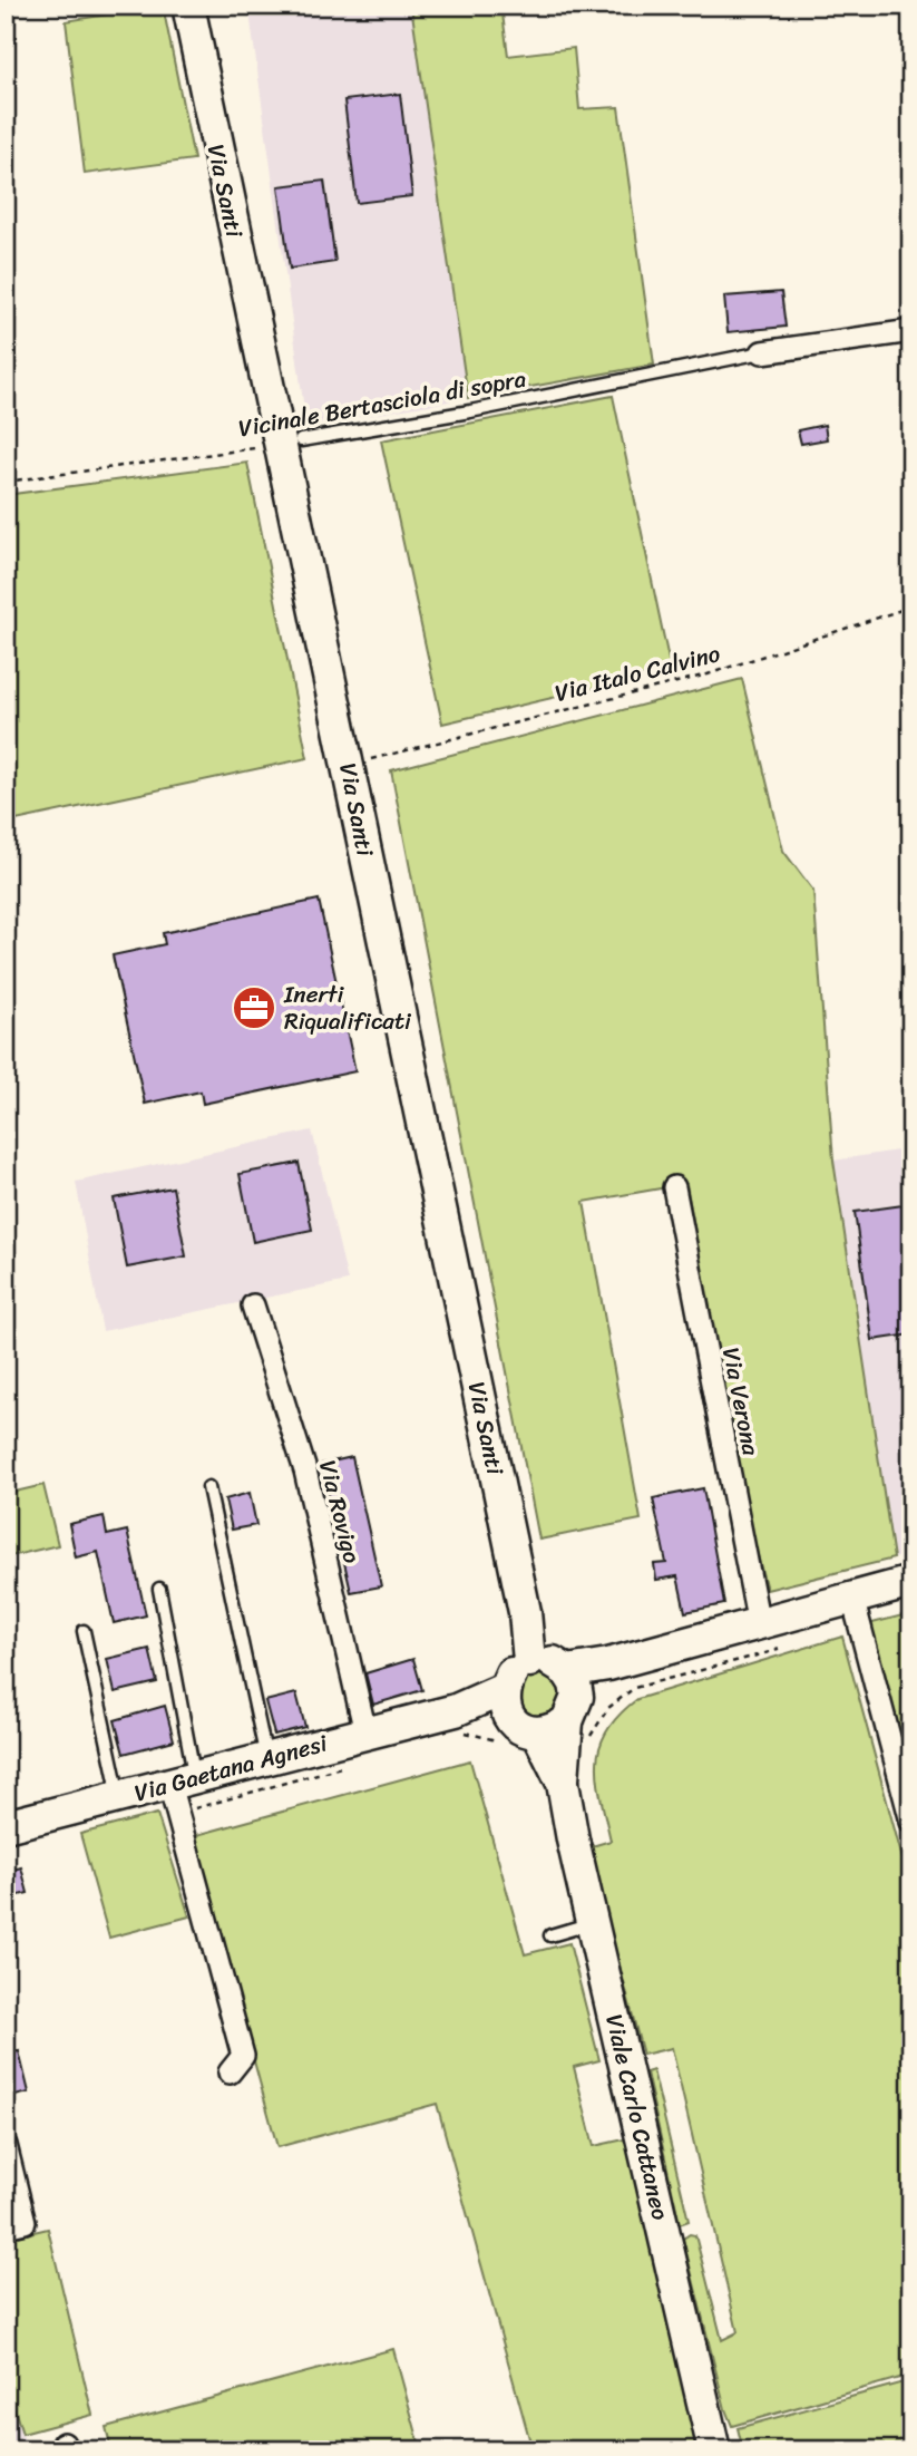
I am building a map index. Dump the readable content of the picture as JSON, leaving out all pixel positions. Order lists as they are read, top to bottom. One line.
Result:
{"streets":{"street":["Via Santi","Via Verona","Via Rovigo","Via Gaetana Agnesi","Viale Carlo Cattaneo"],"lane":["Vicinale Bertasciola di sopra"],"path":["Via Italo Calvino"]},"crossings":[["Via Santi","Vicinale Bertasciola di sopra"],["Via Santi","Viale Carlo Cattaneo"],["Via Rovigo","Via Gaetana Agnesi"],["Via Gaetana Agnesi","Viale Carlo Cattaneo"]],"places":{"office":["Inerti Riqualificati"]}}
